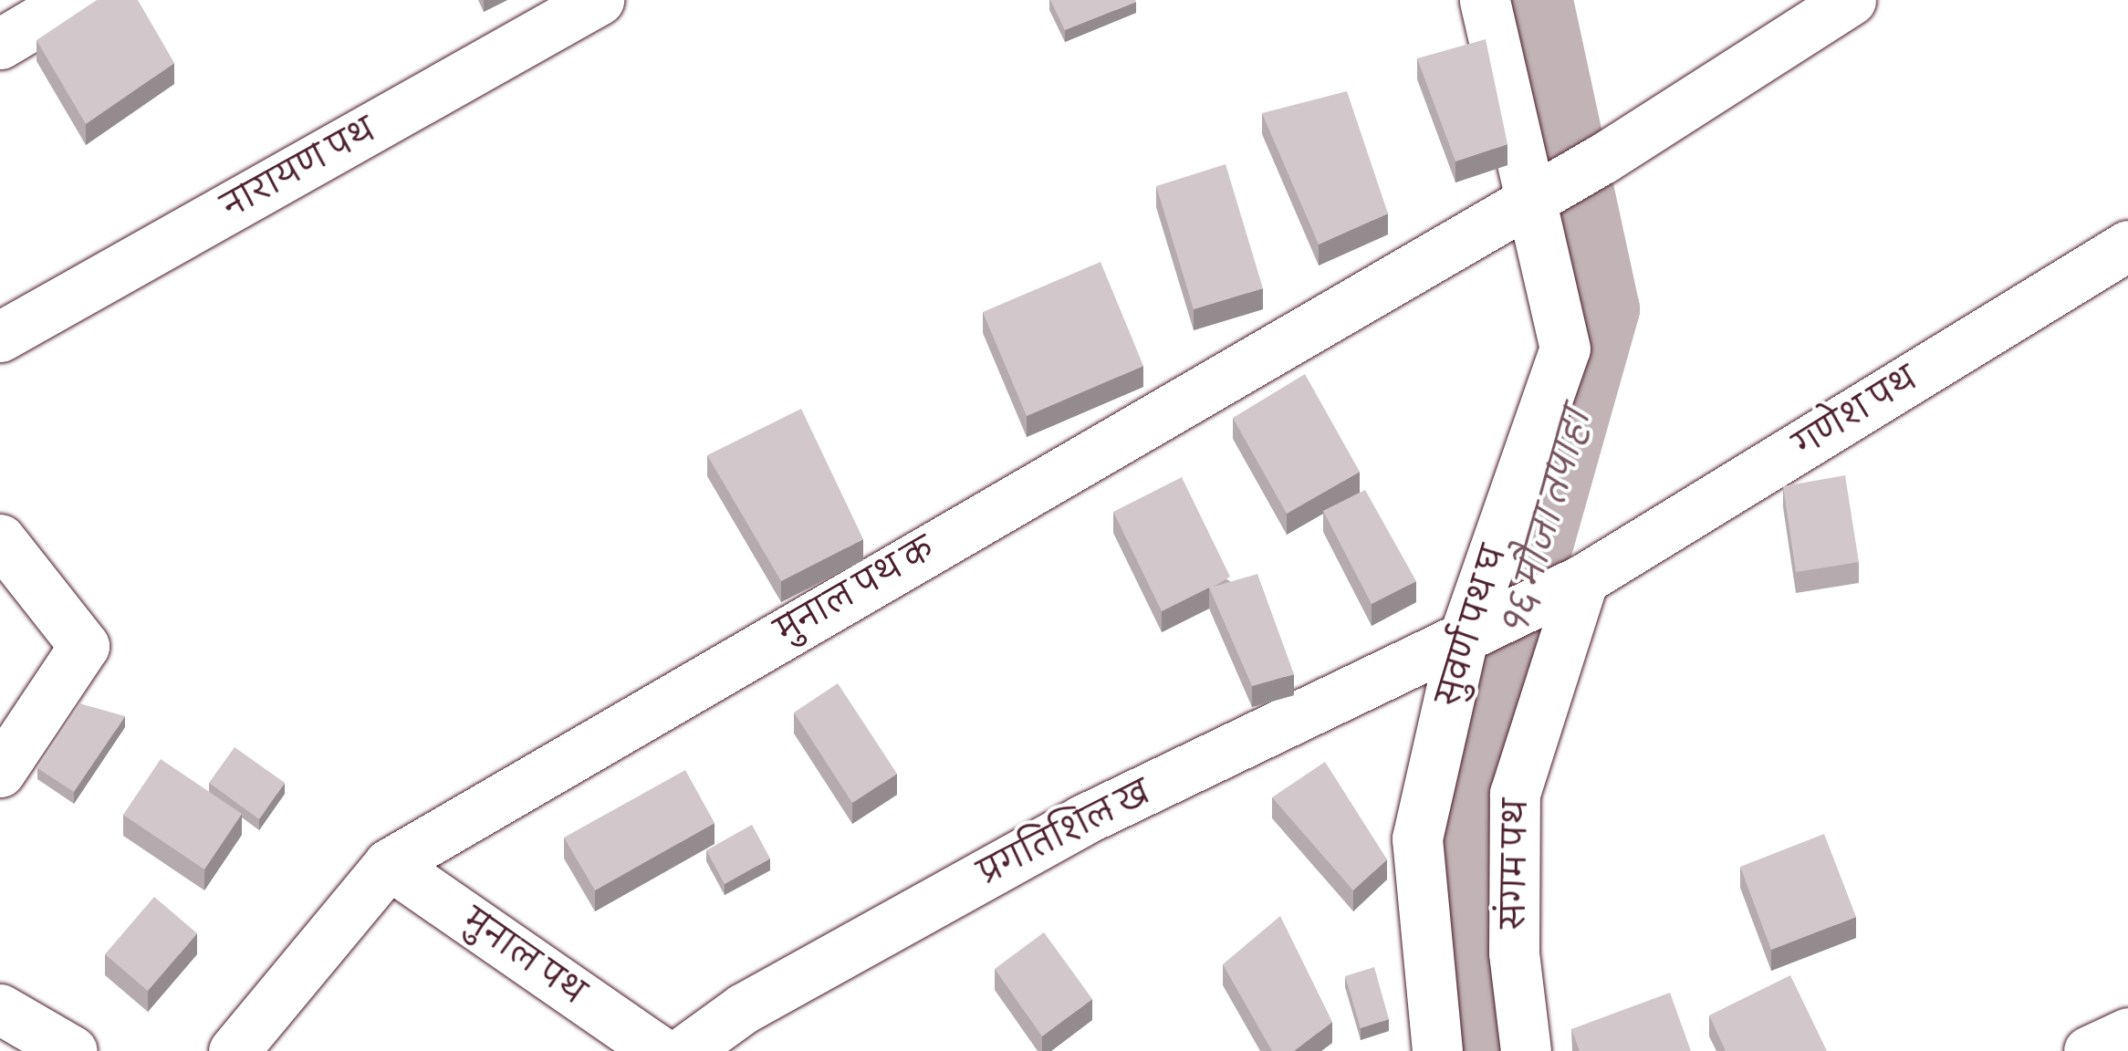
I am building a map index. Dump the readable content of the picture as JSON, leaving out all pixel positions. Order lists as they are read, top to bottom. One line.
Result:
{"streets":{"street":["नारायण पथ","गणेश पथ","मुनाल पथ क","सुवर्ण पथ घ","प्रगतिशिल ख","संगम पथ","मुनाल पथ"]},"crossings":[["गणेश पथ","सुवर्ण पथ घ"],["गणेश पथ","प्रगतिशिल ख"],["गणेश पथ","संगम पथ"],["मुनाल पथ क","सुवर्ण पथ घ"],["मुनाल पथ क","मुनाल पथ"],["सुवर्ण पथ घ","प्रगतिशिल ख"]],"water":["१६ मौजा तपाहा"]}
